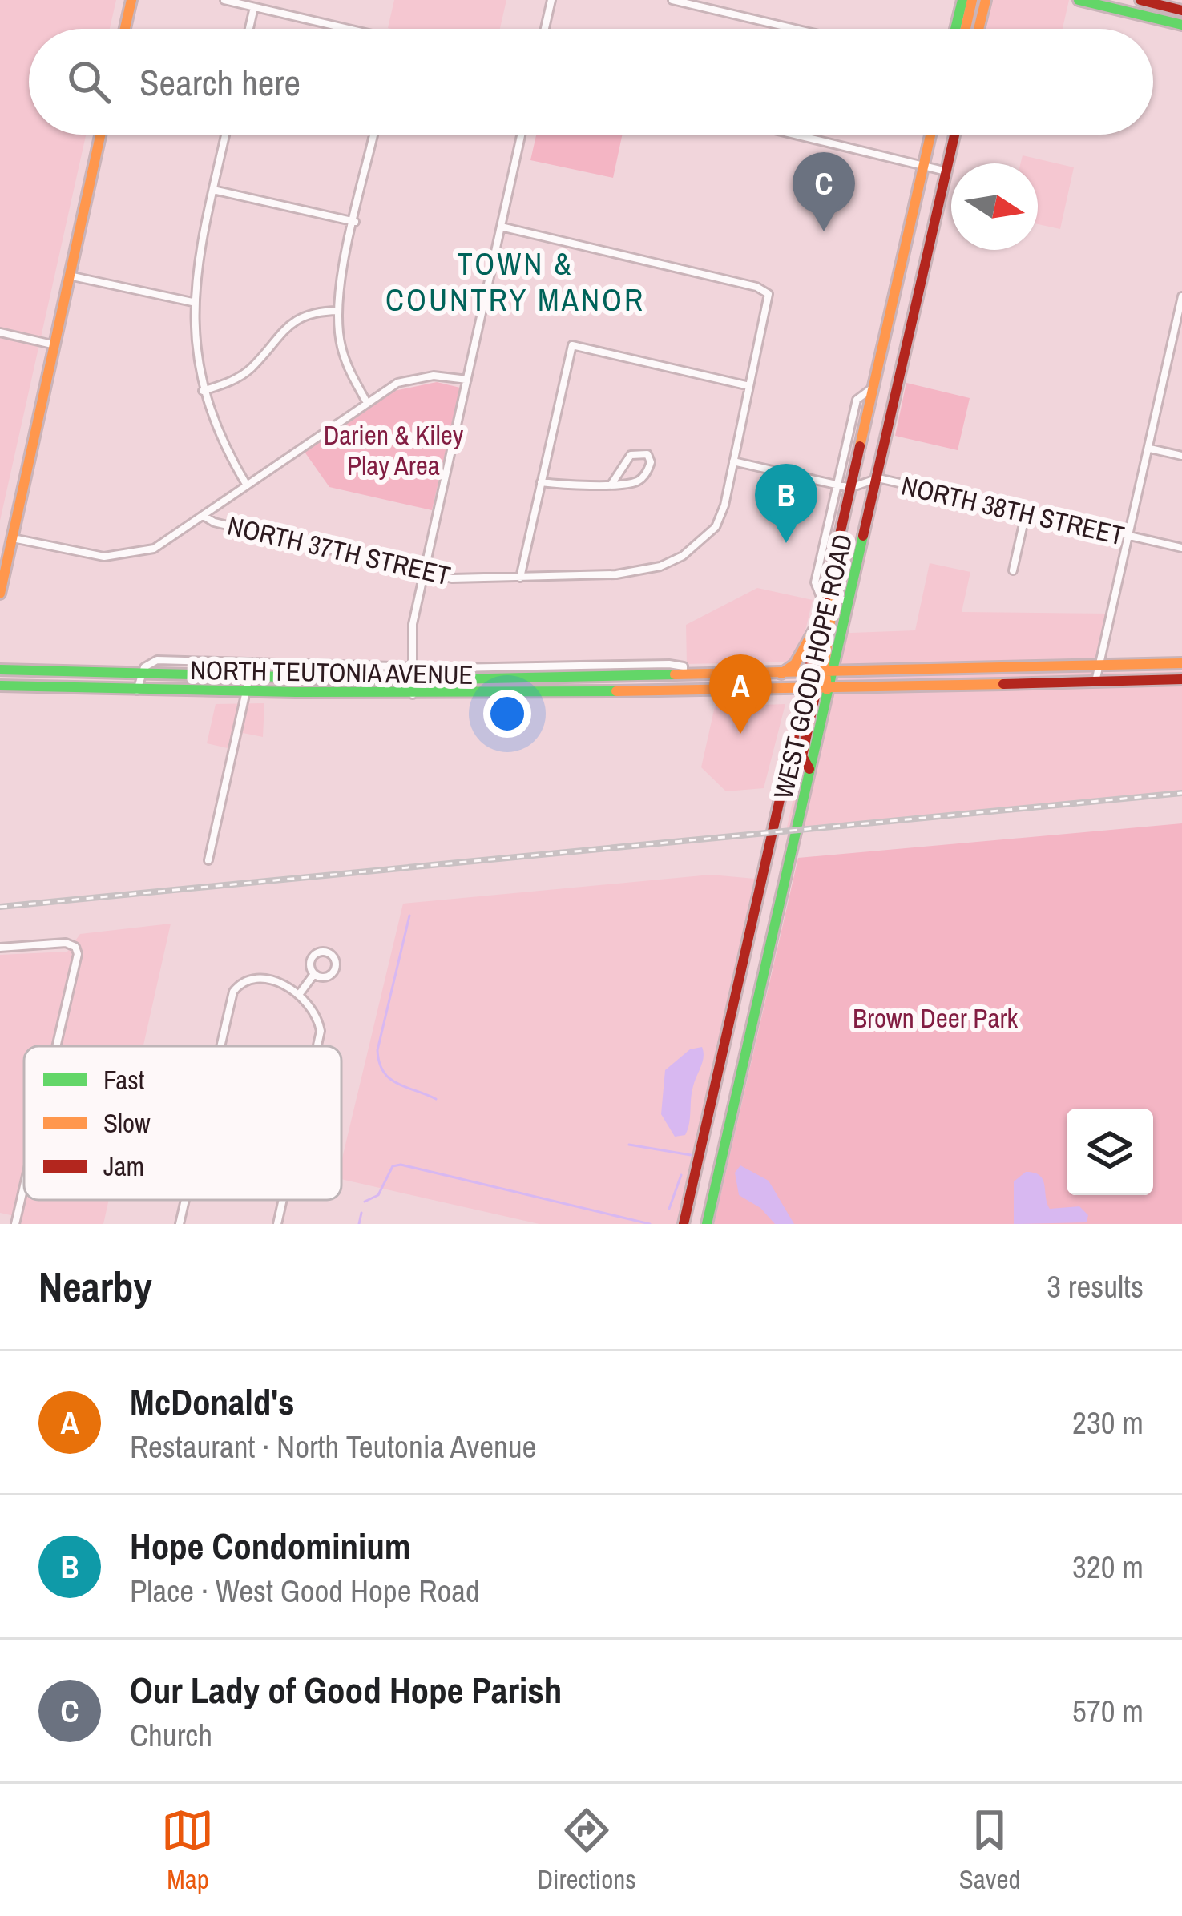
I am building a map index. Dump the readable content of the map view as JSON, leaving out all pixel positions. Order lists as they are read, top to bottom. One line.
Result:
{"streets":{"main road":["WEST GOOD HOPE ROAD","NORTH TEUTONIA AVENUE"],"street":["NORTH 38TH STREET","NORTH 37TH STREET"]},"crossings":[["NORTH 38TH STREET","WEST GOOD HOPE ROAD"],["WEST GOOD HOPE ROAD","NORTH TEUTONIA AVENUE"]],"districts":["TOWN & COUNTRY MANOR"],"parks":["Darien & Kiley Play Area","Brown Deer Park"],"legend":["Fast","Slow","Jam"],"north":"right","page":{"search":"Search here","pins":["C","B","A"],"heading":["Nearby","3 results"],"list":[{"mark":"A","name":"McDonald's","note":"Restaurant · North Teutonia Avenue","value":"230 m"},{"mark":"B","name":"Hope Condominium","note":"Place · West Good Hope Road","value":"320 m"},{"mark":"C","name":"Our Lady of Good Hope Parish","note":"Church","value":"570 m"}],"nav":["Map","Directions","Saved"]}}
